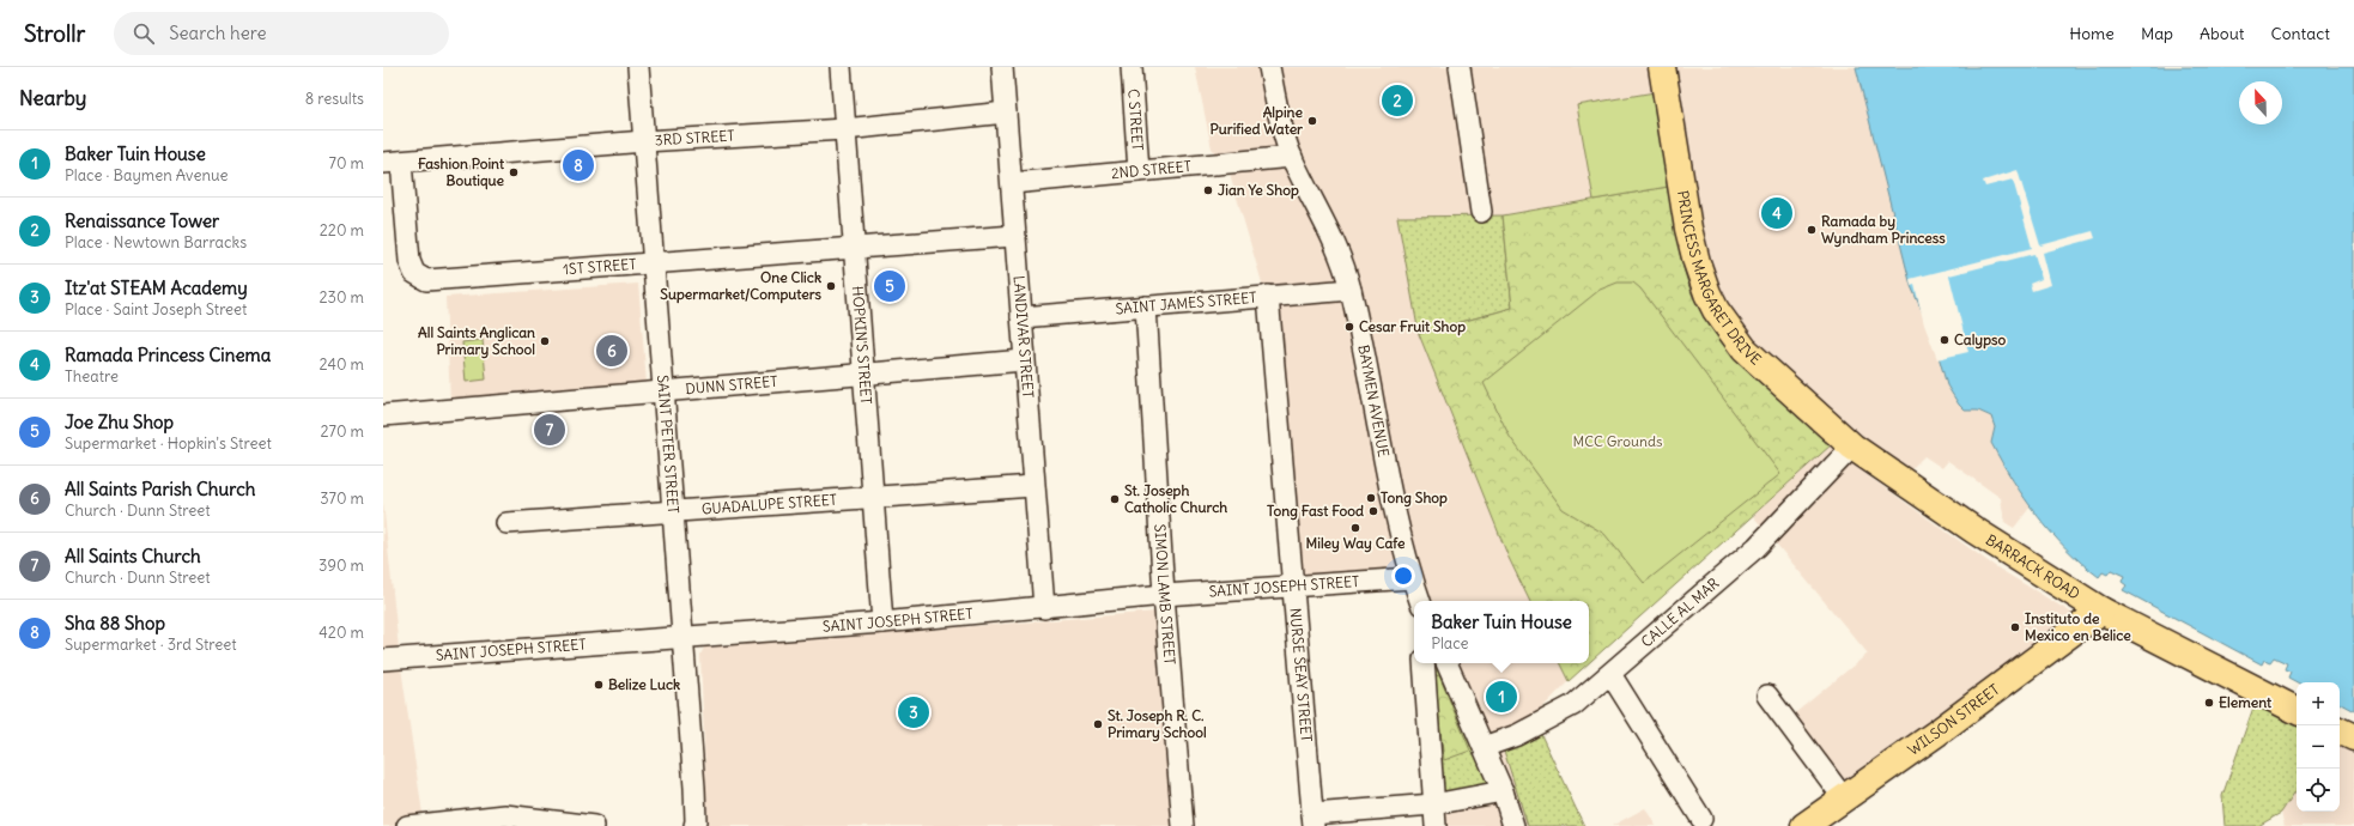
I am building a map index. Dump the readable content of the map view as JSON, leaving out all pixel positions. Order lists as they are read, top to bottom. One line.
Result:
{"streets":{"main road":["PRINCESS MARGARET DRIVE","BARRACK ROAD","WILSON STREET"],"street":["C STREET","3RD STREET","2ND STREET","1ST STREET","SAINT JAMES STREET","LANDIVAR STREET","HOPKIN'S STREET","DUNN STREET","BAYMEN AVENUE","SAINT PETER STREET","GUADALUPE STREET","SAINT JOSEPH STREET","SIMON LAMB STREET","CALLE AL MAR","NURSE SEAY STREET"]},"crossings":[["C STREET","2ND STREET"],["3RD STREET","1ST STREET"],["3RD STREET","LANDIVAR STREET"],["3RD STREET","HOPKIN'S STREET"],["3RD STREET","SAINT PETER STREET"],["2ND STREET","LANDIVAR STREET"],["2ND STREET","BAYMEN AVENUE"],["1ST STREET","LANDIVAR STREET"],["1ST STREET","HOPKIN'S STREET"],["1ST STREET","SAINT PETER STREET"],["PRINCESS MARGARET DRIVE","BARRACK ROAD"],["PRINCESS MARGARET DRIVE","CALLE AL MAR"],["SAINT JAMES STREET","LANDIVAR STREET"],["SAINT JAMES STREET","BAYMEN AVENUE"],["SAINT JAMES STREET","SIMON LAMB STREET"],["SAINT JAMES STREET","NURSE SEAY STREET"],["LANDIVAR STREET","DUNN STREET"],["LANDIVAR STREET","GUADALUPE STREET"],["LANDIVAR STREET","SAINT JOSEPH STREET"],["HOPKIN'S STREET","DUNN STREET"],["HOPKIN'S STREET","GUADALUPE STREET"],["HOPKIN'S STREET","SAINT JOSEPH STREET"],["DUNN STREET","SAINT PETER STREET"],["BAYMEN AVENUE","SAINT JOSEPH STREET"],["SAINT PETER STREET","GUADALUPE STREET"],["SAINT PETER STREET","SAINT JOSEPH STREET"],["BARRACK ROAD","CALLE AL MAR"],["BARRACK ROAD","WILSON STREET"],["SAINT JOSEPH STREET","SIMON LAMB STREET"],["SAINT JOSEPH STREET","NURSE SEAY STREET"]],"parks":["MCC Grounds"],"places":["Alpine Purified Water","Fashion Point Boutique","Jian Ye Shop","Ramada by Wyndham Princess","One Click Supermarket/Computers","Cesar Fruit Shop","Calypso","All Saints Anglican Primary School","Tong Shop","St. Joseph Catholic Church","Tong Fast Food","Miley Way Cafe","Instituto de Mexico en Belice","Belize Luck","Element","St. Joseph R. C. Primary School"],"north":"top","page":{"header":"Strollr","search":"Search here","nav":["Home","Map","About","Contact"],"heading":["Nearby","8 results"],"pins":["2","8","4","5","6","7","1","3"],"list":[{"mark":"1","name":"Baker Tuin House","note":"Place · Baymen Avenue","value":"70 m"},{"mark":"2","name":"Renaissance Tower","note":"Place · Newtown Barracks","value":"220 m"},{"mark":"3","name":"Itz'at STEAM Academy","note":"Place · Saint Joseph Street","value":"230 m"},{"mark":"4","name":"Ramada Princess Cinema","note":"Theatre","value":"240 m"},{"mark":"5","name":"Joe Zhu Shop","note":"Supermarket · Hopkin's Street","value":"270 m"},{"mark":"6","name":"All Saints Parish Church","note":"Church · Dunn Street","value":"370 m"},{"mark":"7","name":"All Saints Church","note":"Church · Dunn Street","value":"390 m"},{"mark":"8","name":"Sha 88 Shop","note":"Supermarket · 3rd Street","value":"420 m"}],"popup":["Baker Tuin House","Place"],"map_buttons":["+","−"]}}
